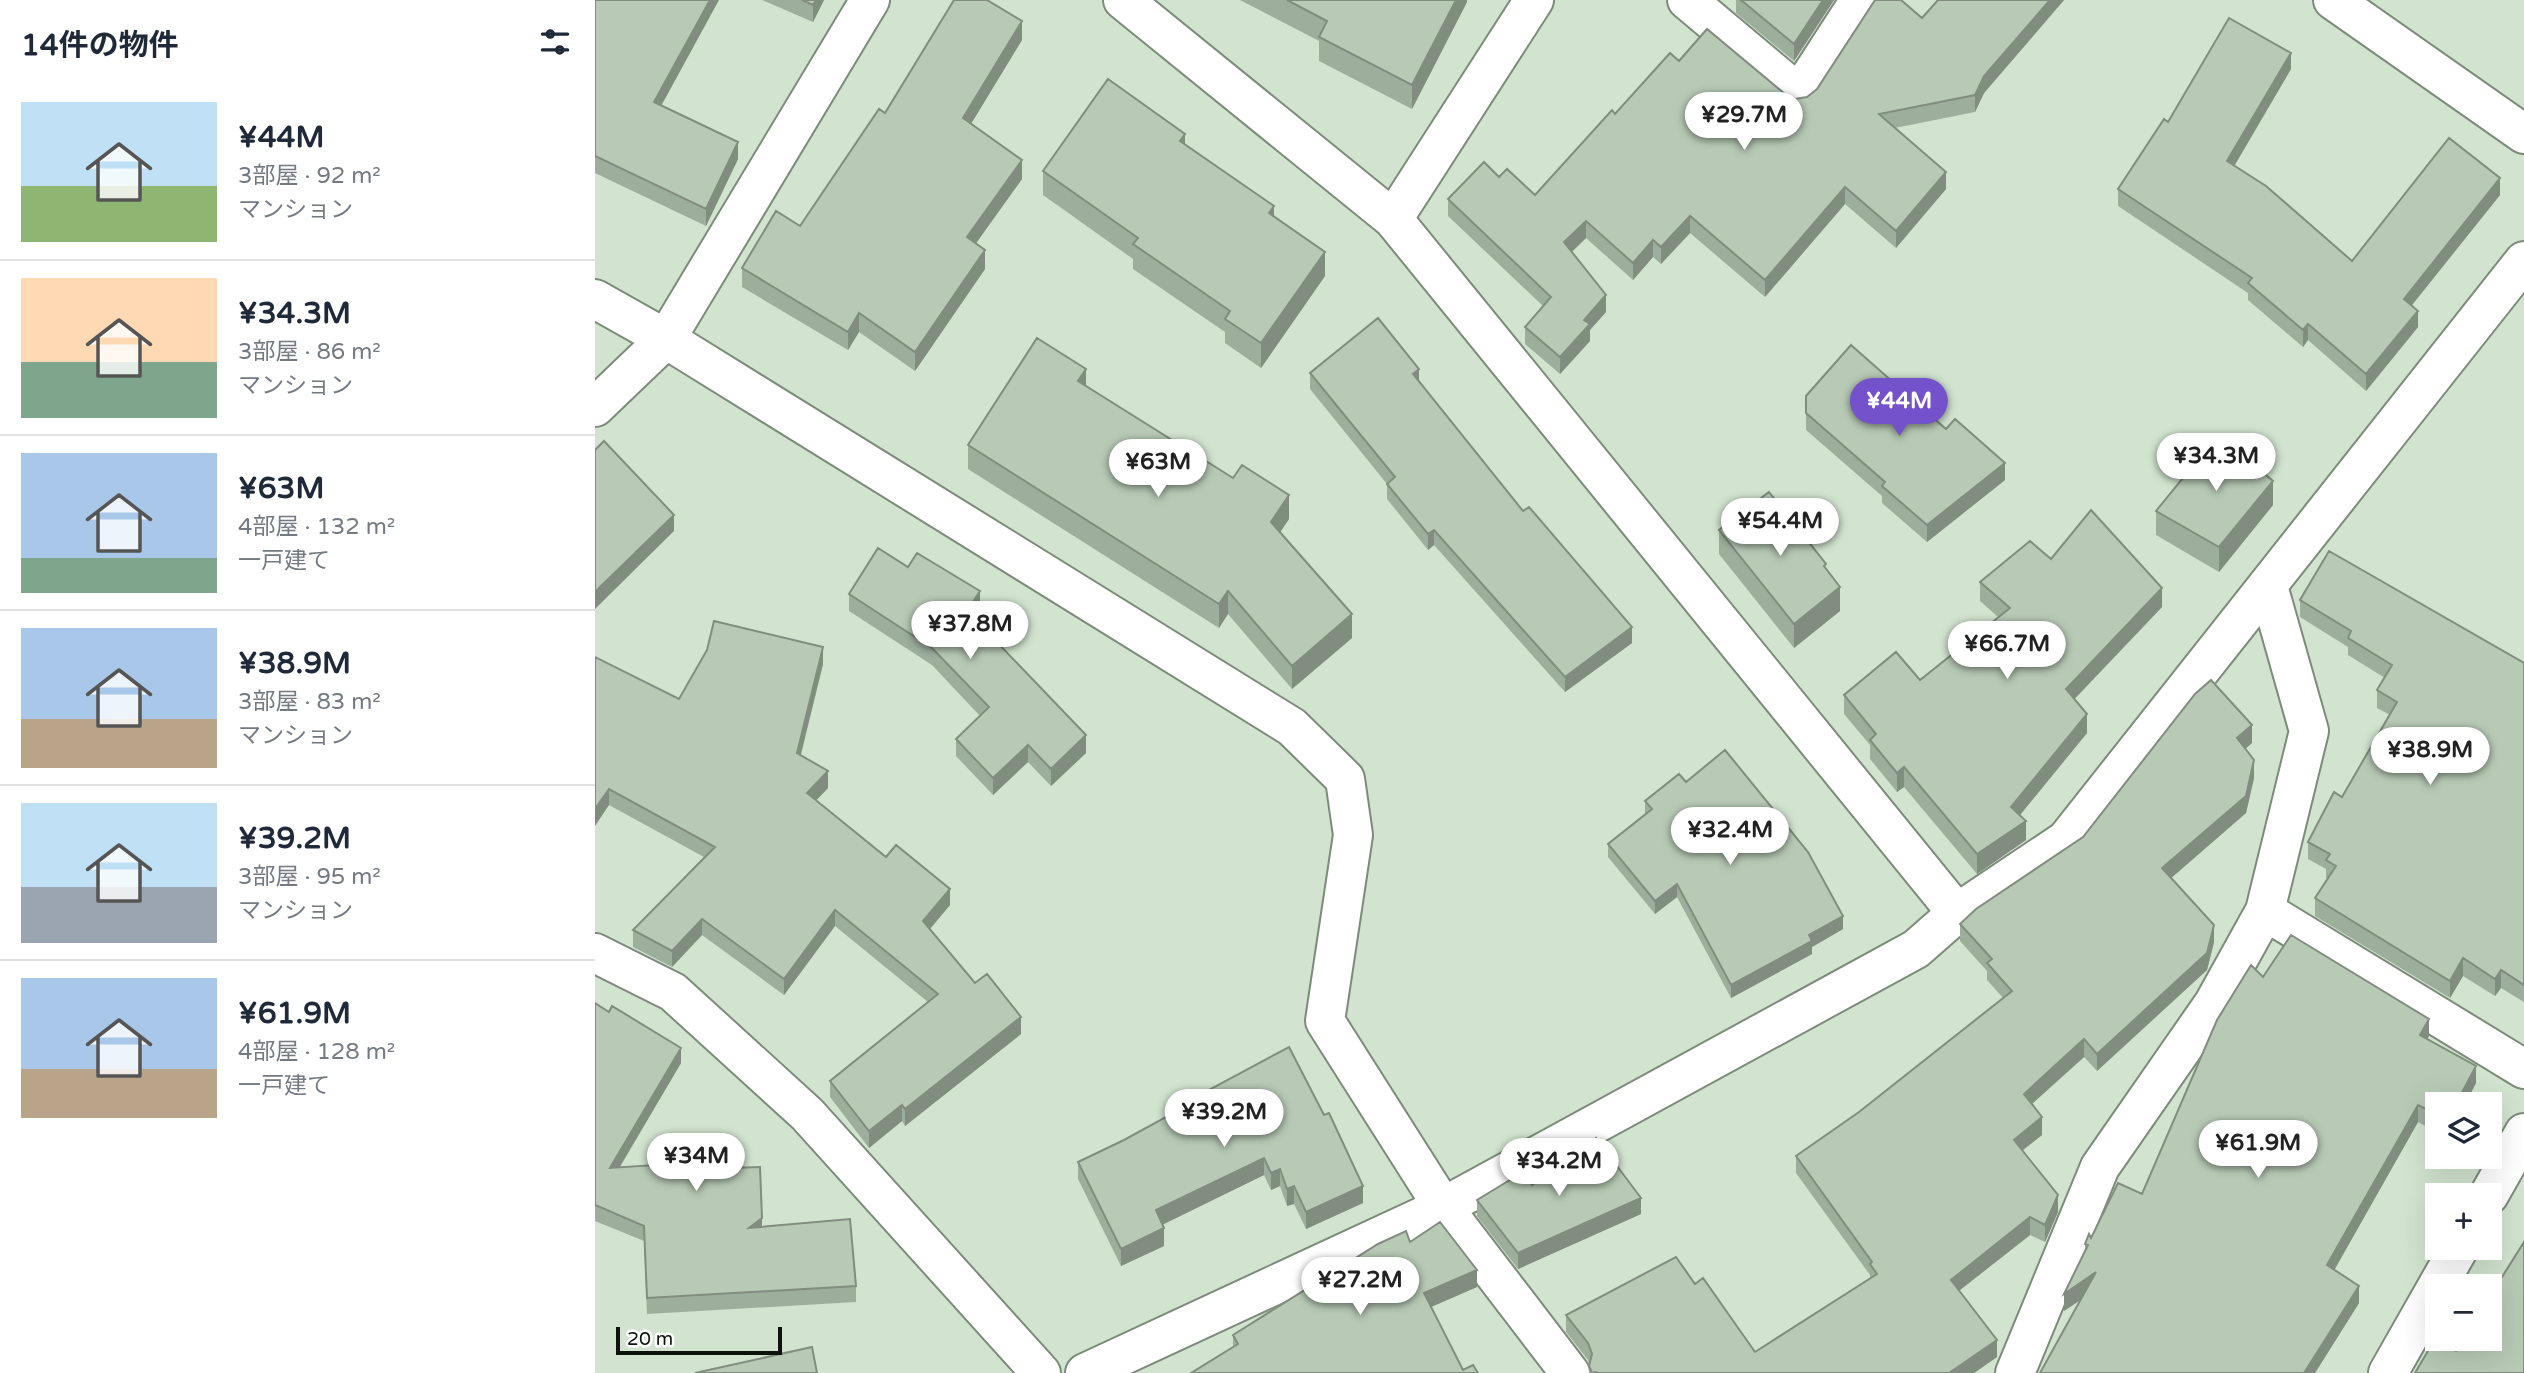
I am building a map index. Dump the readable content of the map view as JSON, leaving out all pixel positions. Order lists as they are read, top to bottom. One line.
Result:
{"scale_bar":"20 m","page":{"heading":"14件の物件","list":[{"name":"¥44M","note":"3部屋 · 92 m² · マンション"},{"name":"¥34.3M","note":"3部屋 · 86 m² · マンション"},{"name":"¥63M","note":"4部屋 · 132 m² · 一戸建て"},{"name":"¥38.9M","note":"3部屋 · 83 m² · マンション"},{"name":"¥39.2M","note":"3部屋 · 95 m² · マンション"},{"name":"¥61.9M","note":"4部屋 · 128 m² · 一戸建て"}],"price":["¥29.7M","¥44M","¥34.3M","¥63M","¥54.4M","¥37.8M","¥66.7M","¥38.9M","¥32.4M","¥39.2M","¥61.9M","¥34M","¥34.2M","¥27.2M"],"map_buttons":["+","−"],"scale":"20 m"}}
